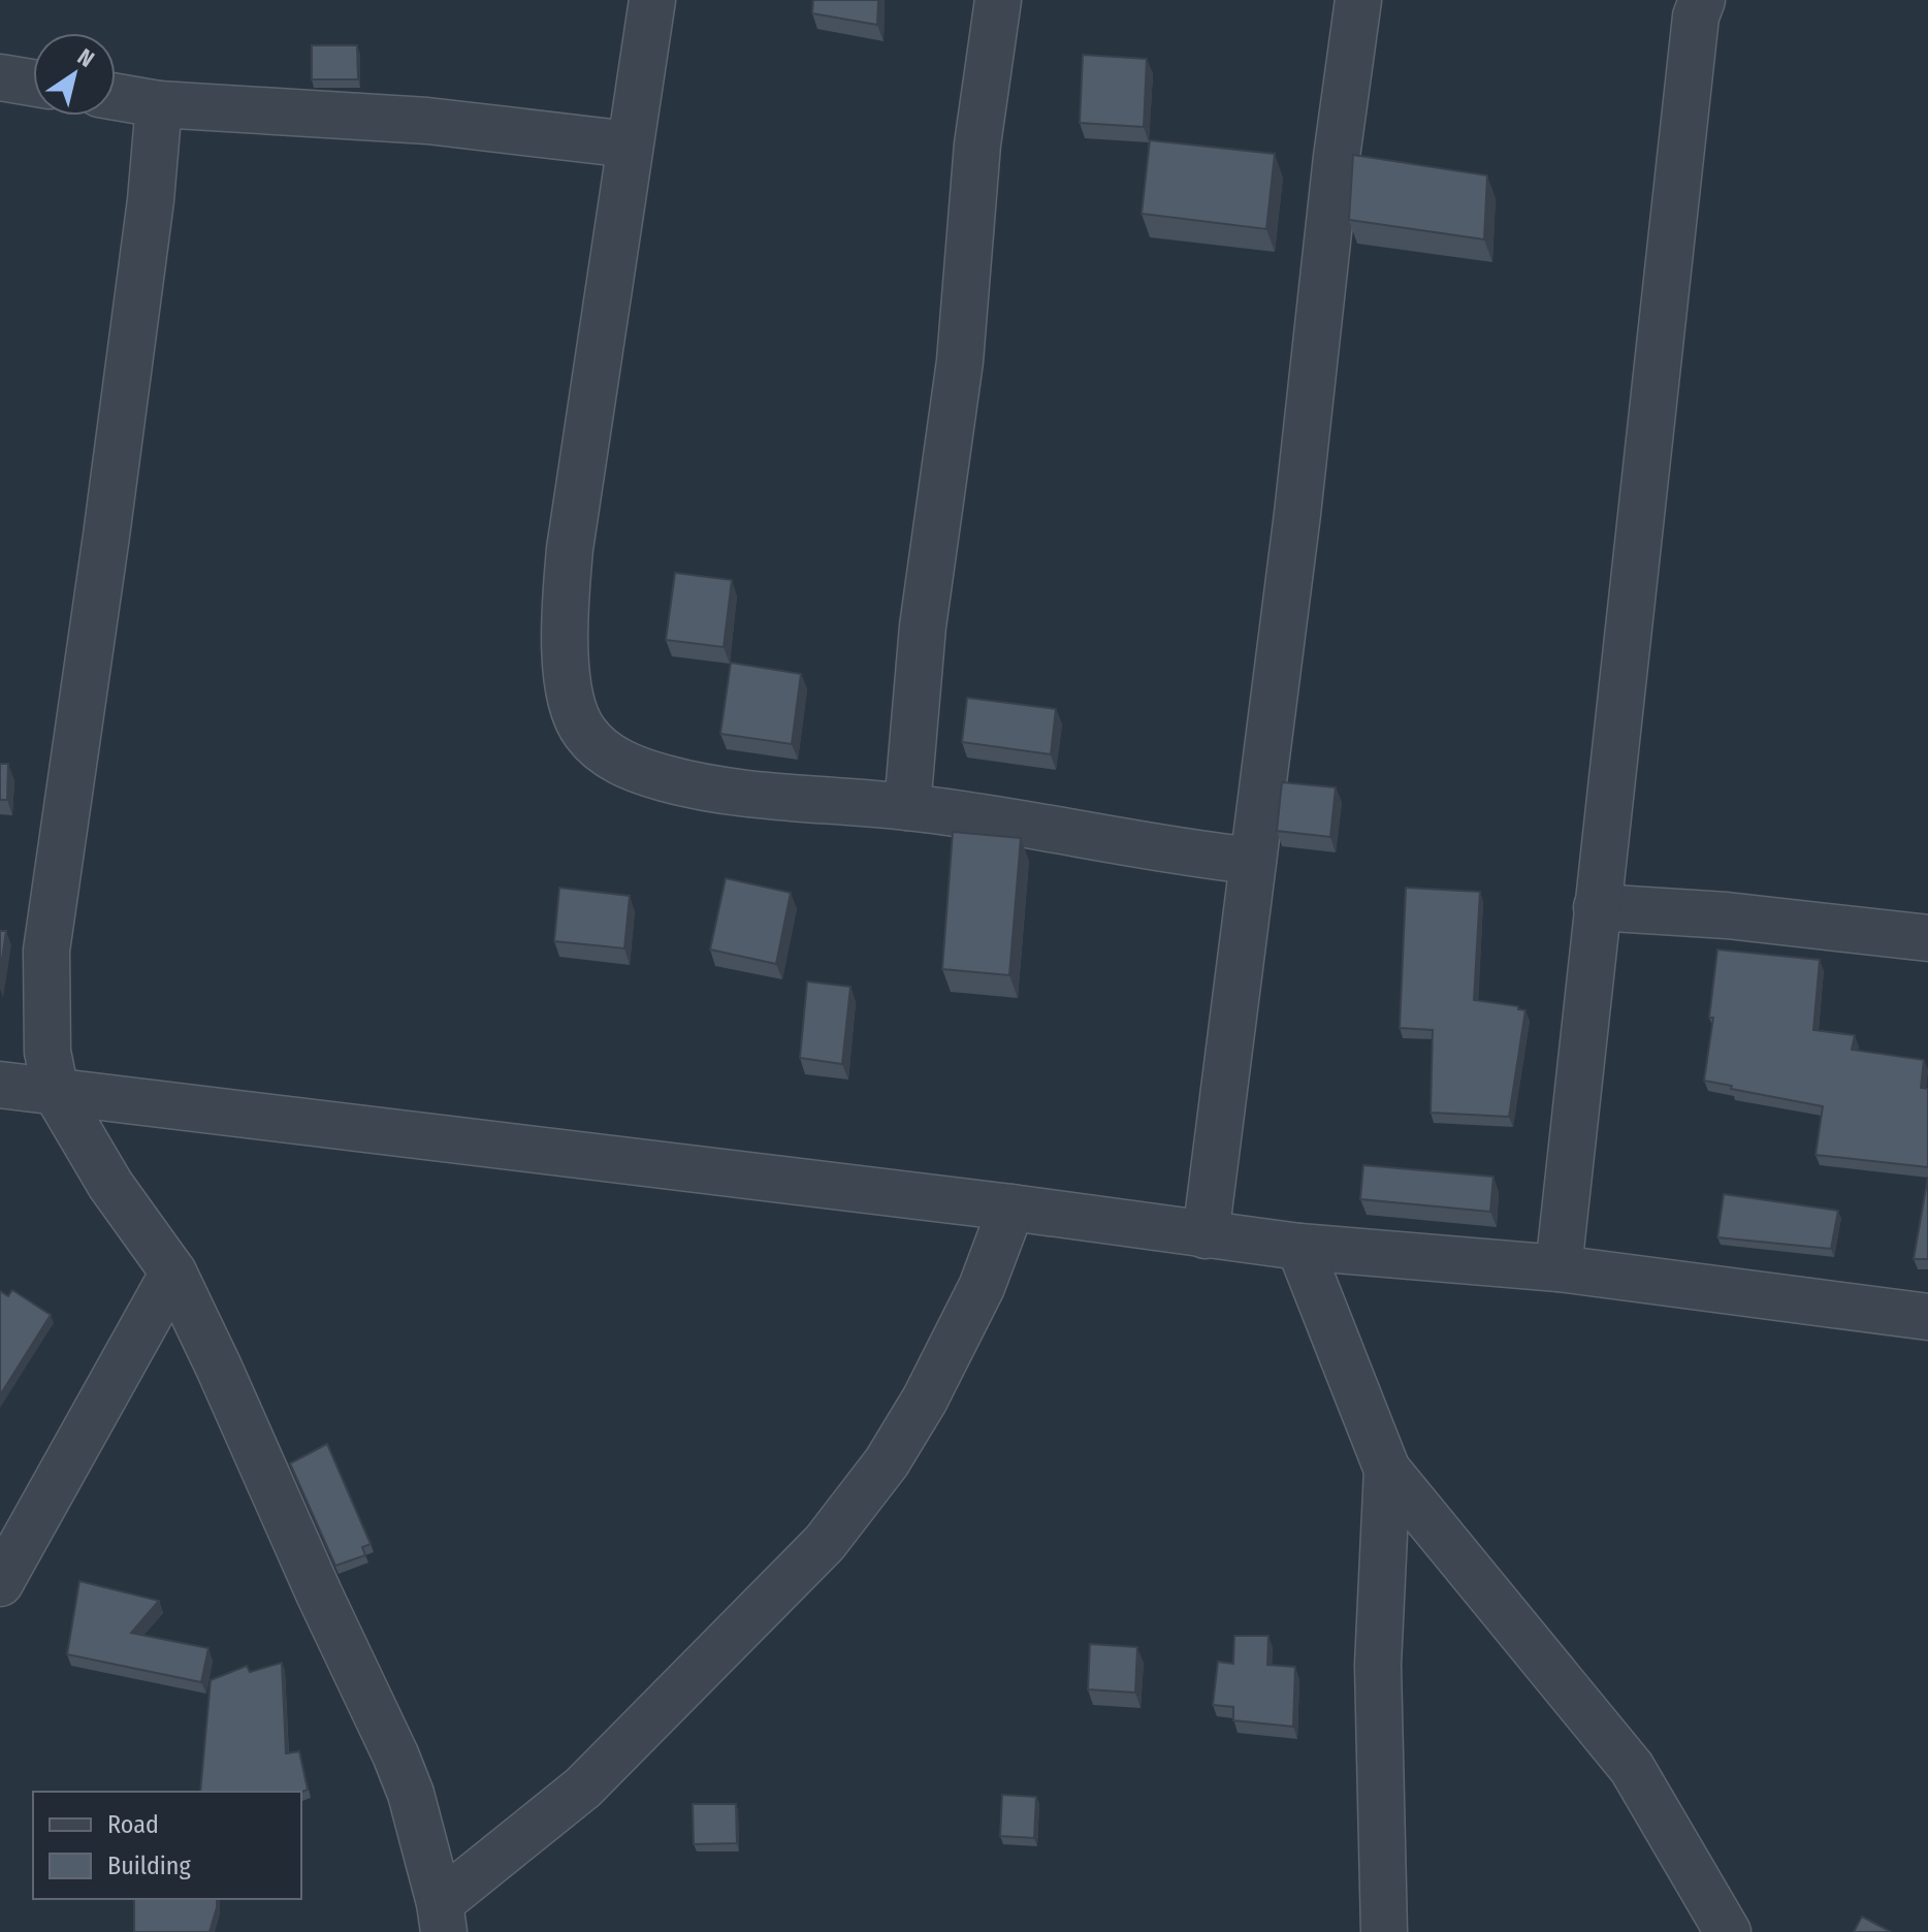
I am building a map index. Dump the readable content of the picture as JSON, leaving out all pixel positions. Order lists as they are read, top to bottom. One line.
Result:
{"legend":["Road","Building"],"north":"top right"}
